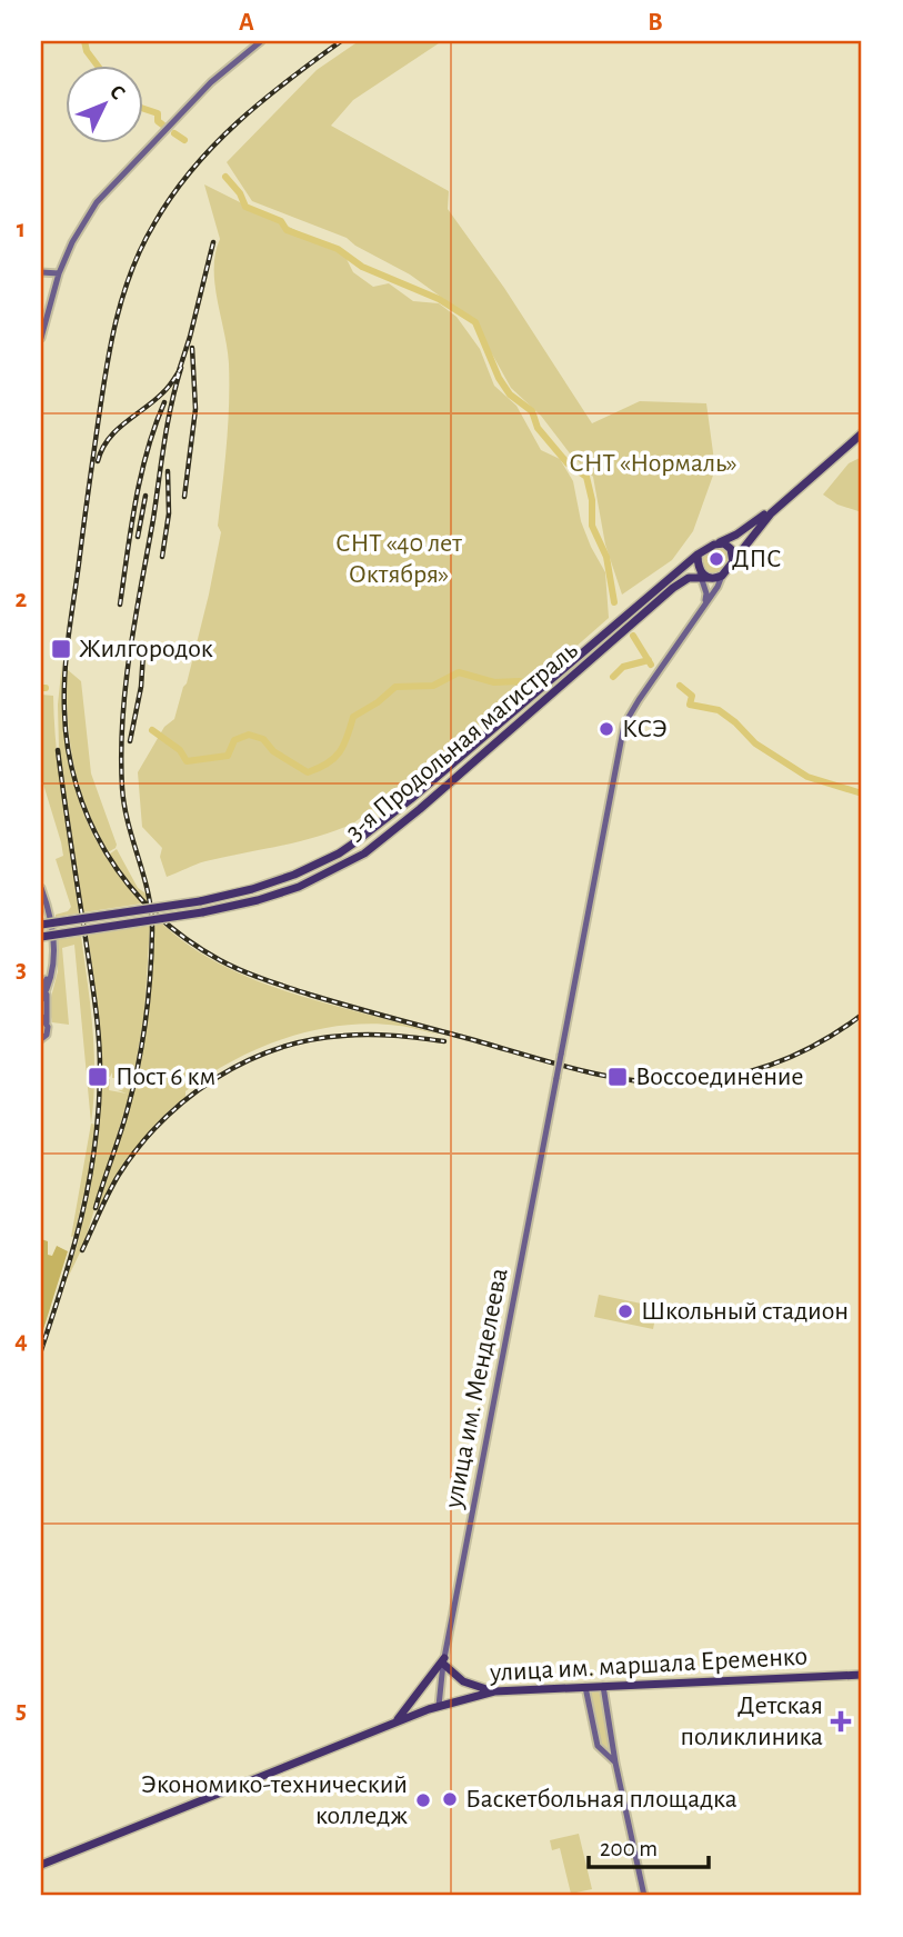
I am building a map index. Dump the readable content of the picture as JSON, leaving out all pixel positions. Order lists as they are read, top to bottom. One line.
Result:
{"streets":{"highway":["3-я Продольная магистраль","улица им. маршала Еременко"],"main road":["улица им. Менделеева"]},"crossings":[["улица им. Менделеева","улица им. маршала Еременко"]],"parks":["СНТ «Нормаль»","СНТ «40 лет Октября»"],"places":{"other":["ДПС","КСЭ","Школьный стадион","Баскетбольная площадка","Экономико-технический колледж"],"transit":["Жилгородок","Пост 6 км","Воссоединение"],"health":["Детская поликлиника"]},"scale_bar":"200 m","north":"top right","grid":{"columns":["A","B"],"rows":["1","2","3","4","5"]}}
